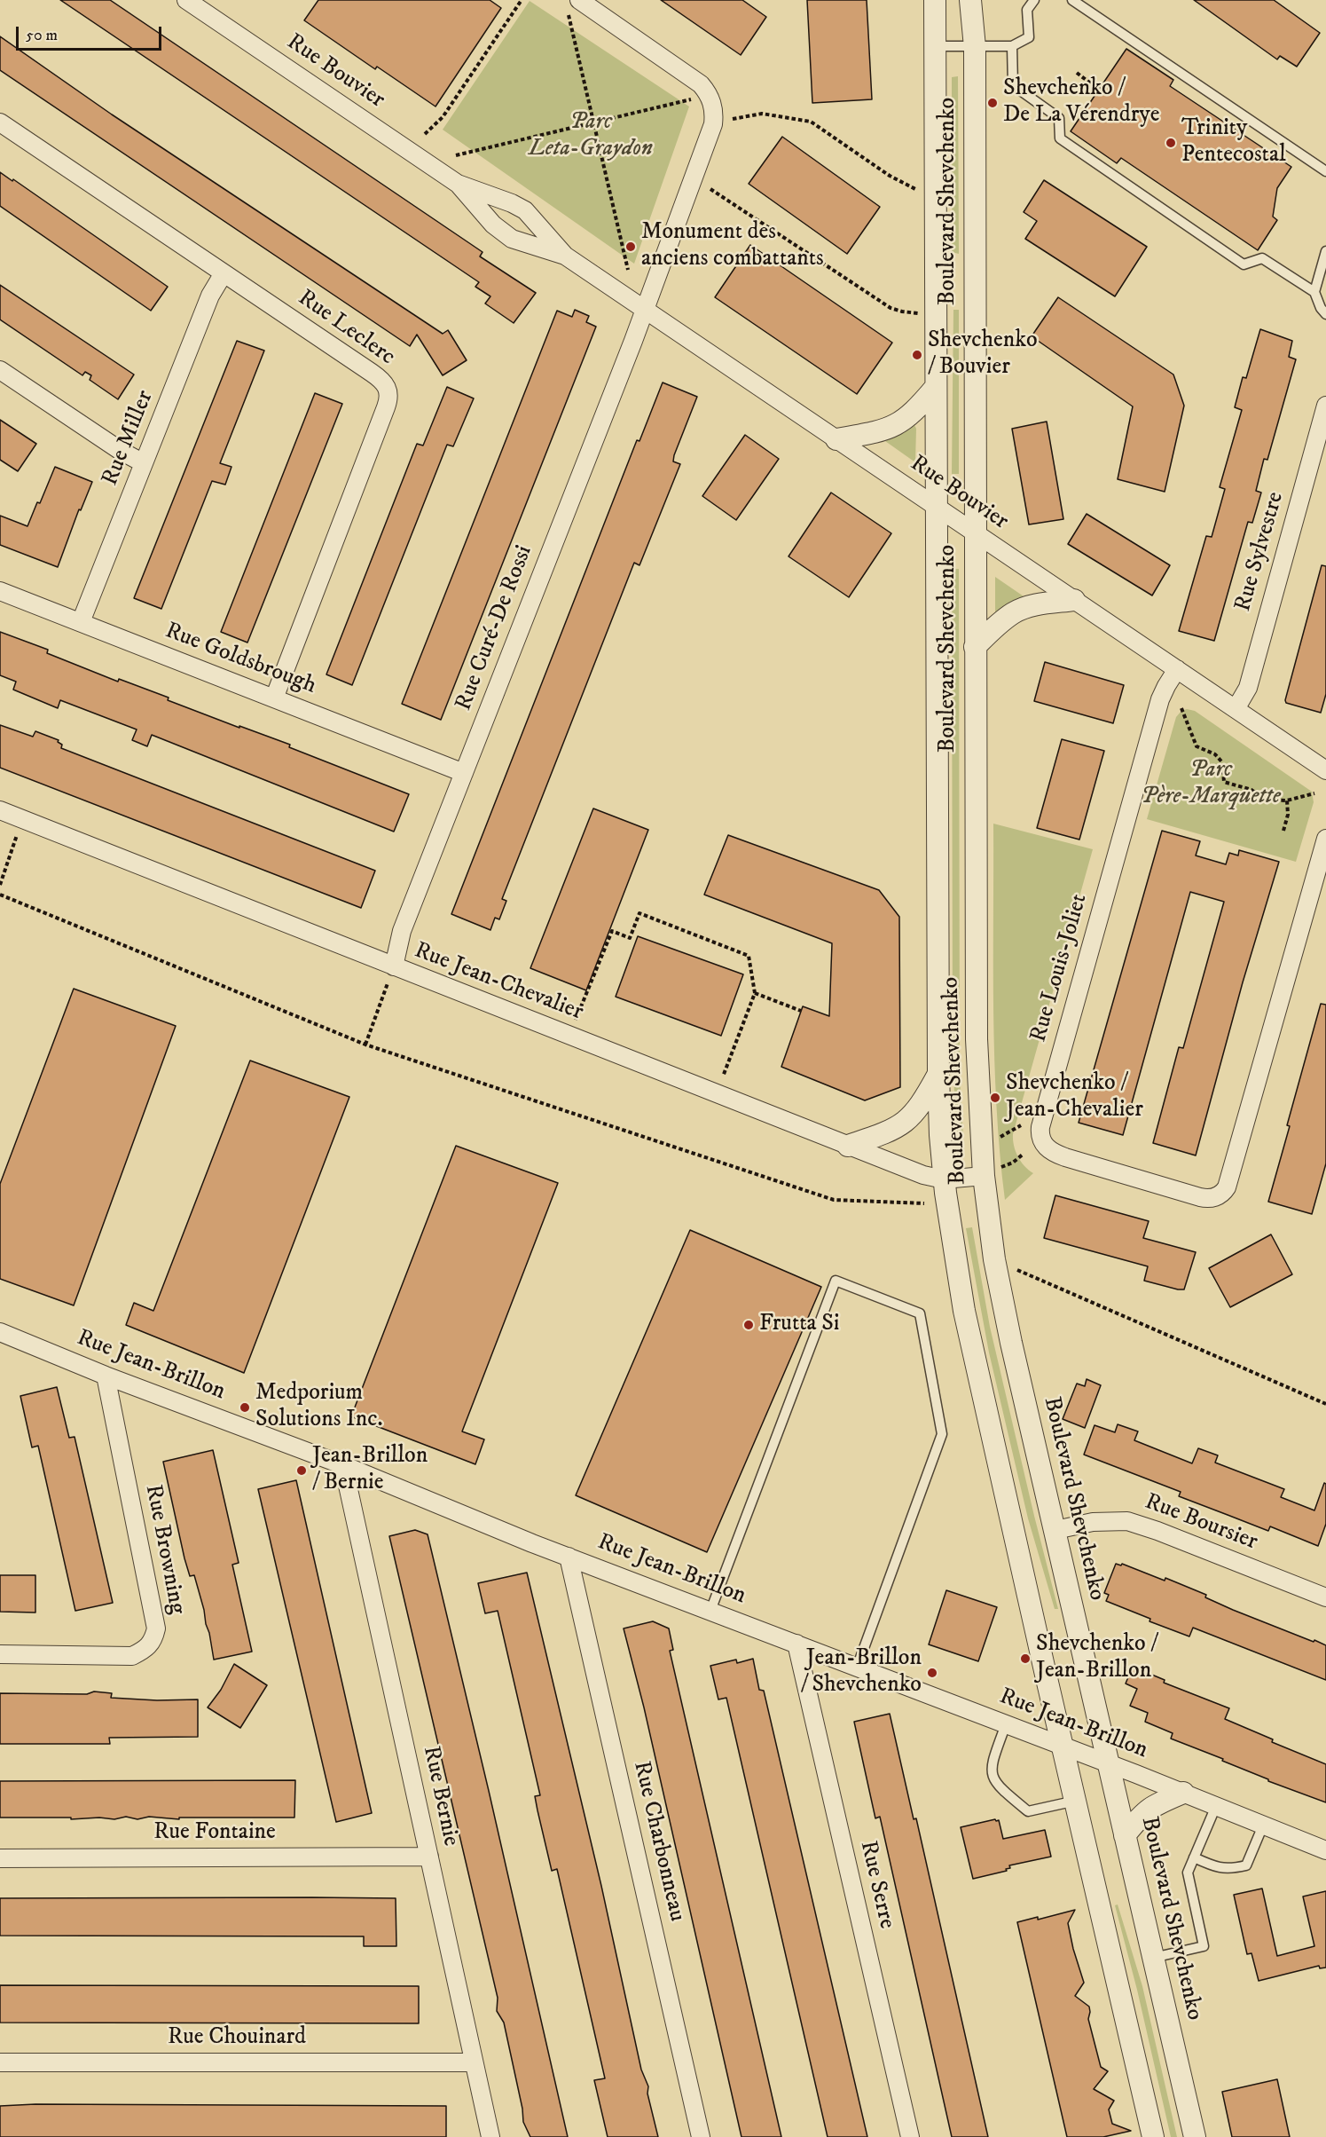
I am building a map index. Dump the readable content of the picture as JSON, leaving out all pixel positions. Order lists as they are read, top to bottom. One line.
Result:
{"streets":{"street":["Rue Bouvier","Boulevard Shevchenko","Rue Leclerc","Rue Miller","Rue Sylvestre","Rue Curé-De Rossi","Rue Goldsbrough","Rue Louis-Joliet","Rue Jean-Chevalier","Rue Jean-Brillon","Rue Boursier","Rue Browning","Rue Bernie","Rue Fontaine","Rue Charbonneau","Rue Serre","Rue Chouinard"]},"crossings":[["Rue Bouvier","Boulevard Shevchenko"],["Rue Bouvier","Rue Sylvestre"],["Rue Bouvier","Rue Curé-De Rossi"],["Rue Bouvier","Rue Louis-Joliet"],["Boulevard Shevchenko","Rue Jean-Chevalier"],["Boulevard Shevchenko","Rue Jean-Brillon"],["Boulevard Shevchenko","Rue Boursier"],["Rue Leclerc","Rue Miller"],["Rue Leclerc","Rue Goldsbrough"],["Rue Miller","Rue Goldsbrough"],["Rue Curé-De Rossi","Rue Goldsbrough"],["Rue Curé-De Rossi","Rue Jean-Chevalier"],["Rue Jean-Brillon","Rue Browning"],["Rue Jean-Brillon","Rue Bernie"],["Rue Jean-Brillon","Rue Charbonneau"],["Rue Jean-Brillon","Rue Serre"],["Rue Bernie","Rue Fontaine"],["Rue Bernie","Rue Chouinard"]],"parks":["Parc Leta-Graydon","Parc Père-Marquette"],"places":["Shevchenko / De La Vérendrye","Trinity Pentecostal","Monument des anciens combattants","Shevchenko / Bouvier","Shevchenko / Jean-Chevalier","Frutta Si","Medporium Solutions Inc.","Jean-Brillon / Bernie","Shevchenko / Jean-Brillon","Jean-Brillon / Shevchenko"],"scale_bar":"50 m"}
